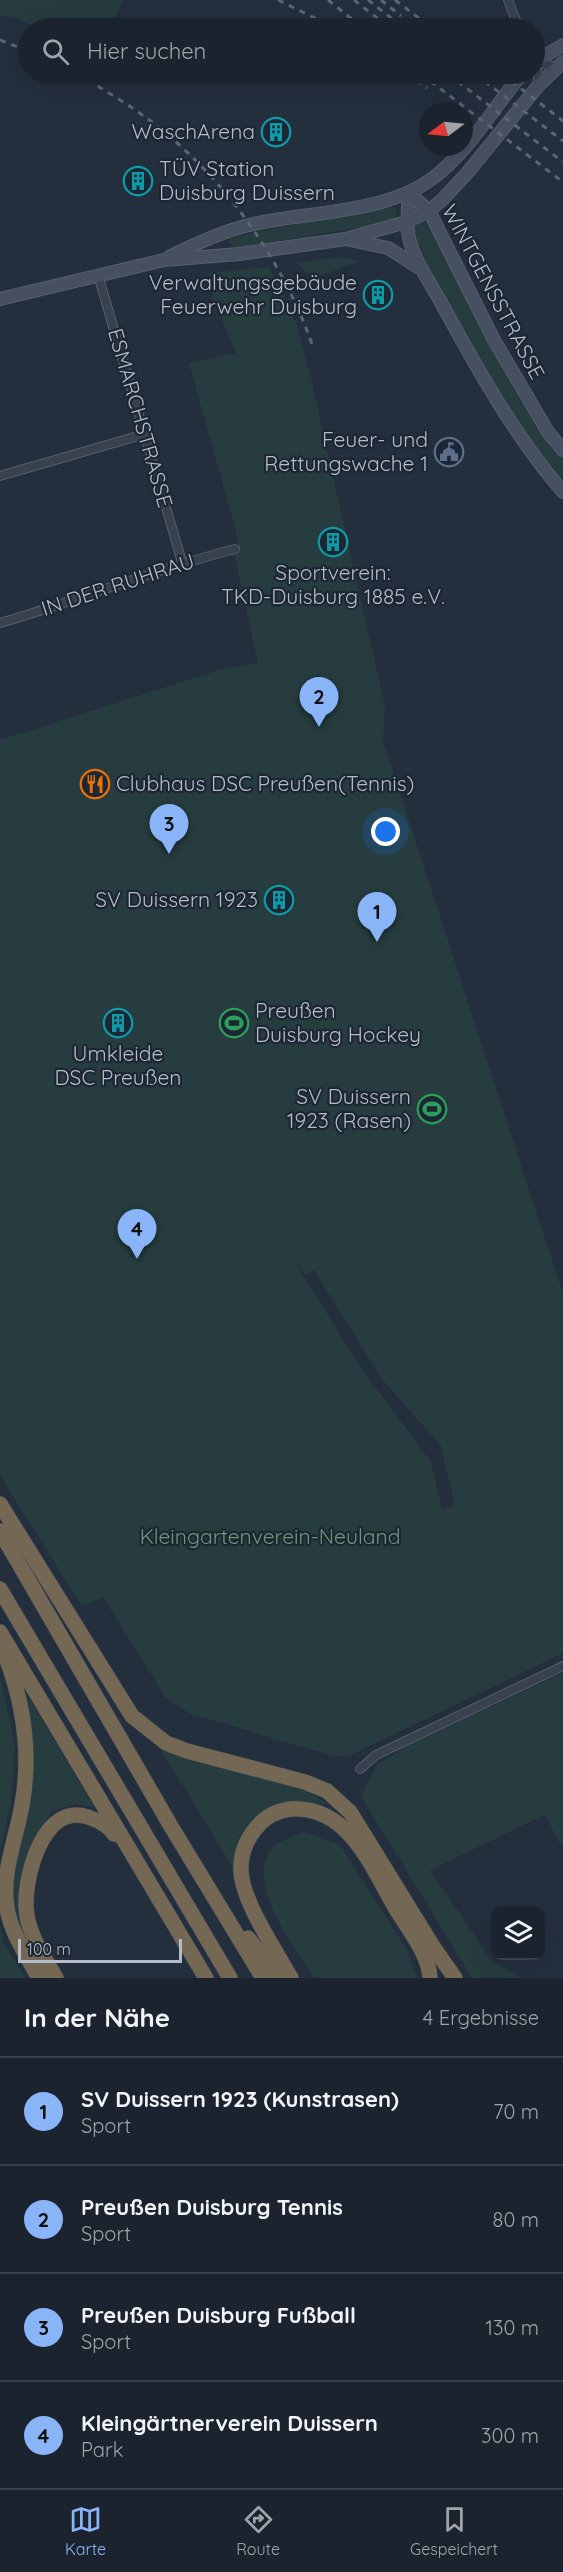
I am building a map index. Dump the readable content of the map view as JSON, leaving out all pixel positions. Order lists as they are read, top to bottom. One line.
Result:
{"streets":{"main road":["WINTGENSSTRASSE"],"street":["ESMARCHSTRASSE","IN DER RUHRAU"]},"crossings":[["ESMARCHSTRASSE","IN DER RUHRAU"]],"parks":["Kleingartenverein-Neuland"],"places":{"building":["WaschArena","TÜV Station Duisburg Duissern","Verwaltungsgebäude Feuerwehr Duisburg","Sportverein: TKD-Duisburg 1885 e.V.","SV Duissern 1923","Umkleide DSC Preußen"],"public building":["Feuer- und Rettungswache 1"],"restaurant":["Clubhaus DSC Preußen(Tennis)"],"sports":["Preußen Duisburg Hockey","SV Duissern 1923 (Rasen)"]},"scale_bar":"100 m","north":"left","page":{"search":"Hier suchen","pins":["2","3","1","4"],"scale":"100 m","heading":["In der Nähe","4 Ergebnisse"],"list":[{"mark":"1","name":"SV Duissern 1923 (Kunstrasen)","note":"Sport","value":"70 m"},{"mark":"2","name":"Preußen Duisburg Tennis","note":"Sport","value":"80 m"},{"mark":"3","name":"Preußen Duisburg Fußball","note":"Sport","value":"130 m"},{"mark":"4","name":"Kleingärtnerverein Duissern","note":"Park","value":"300 m"}],"nav":["Karte","Route","Gespeichert"]}}
